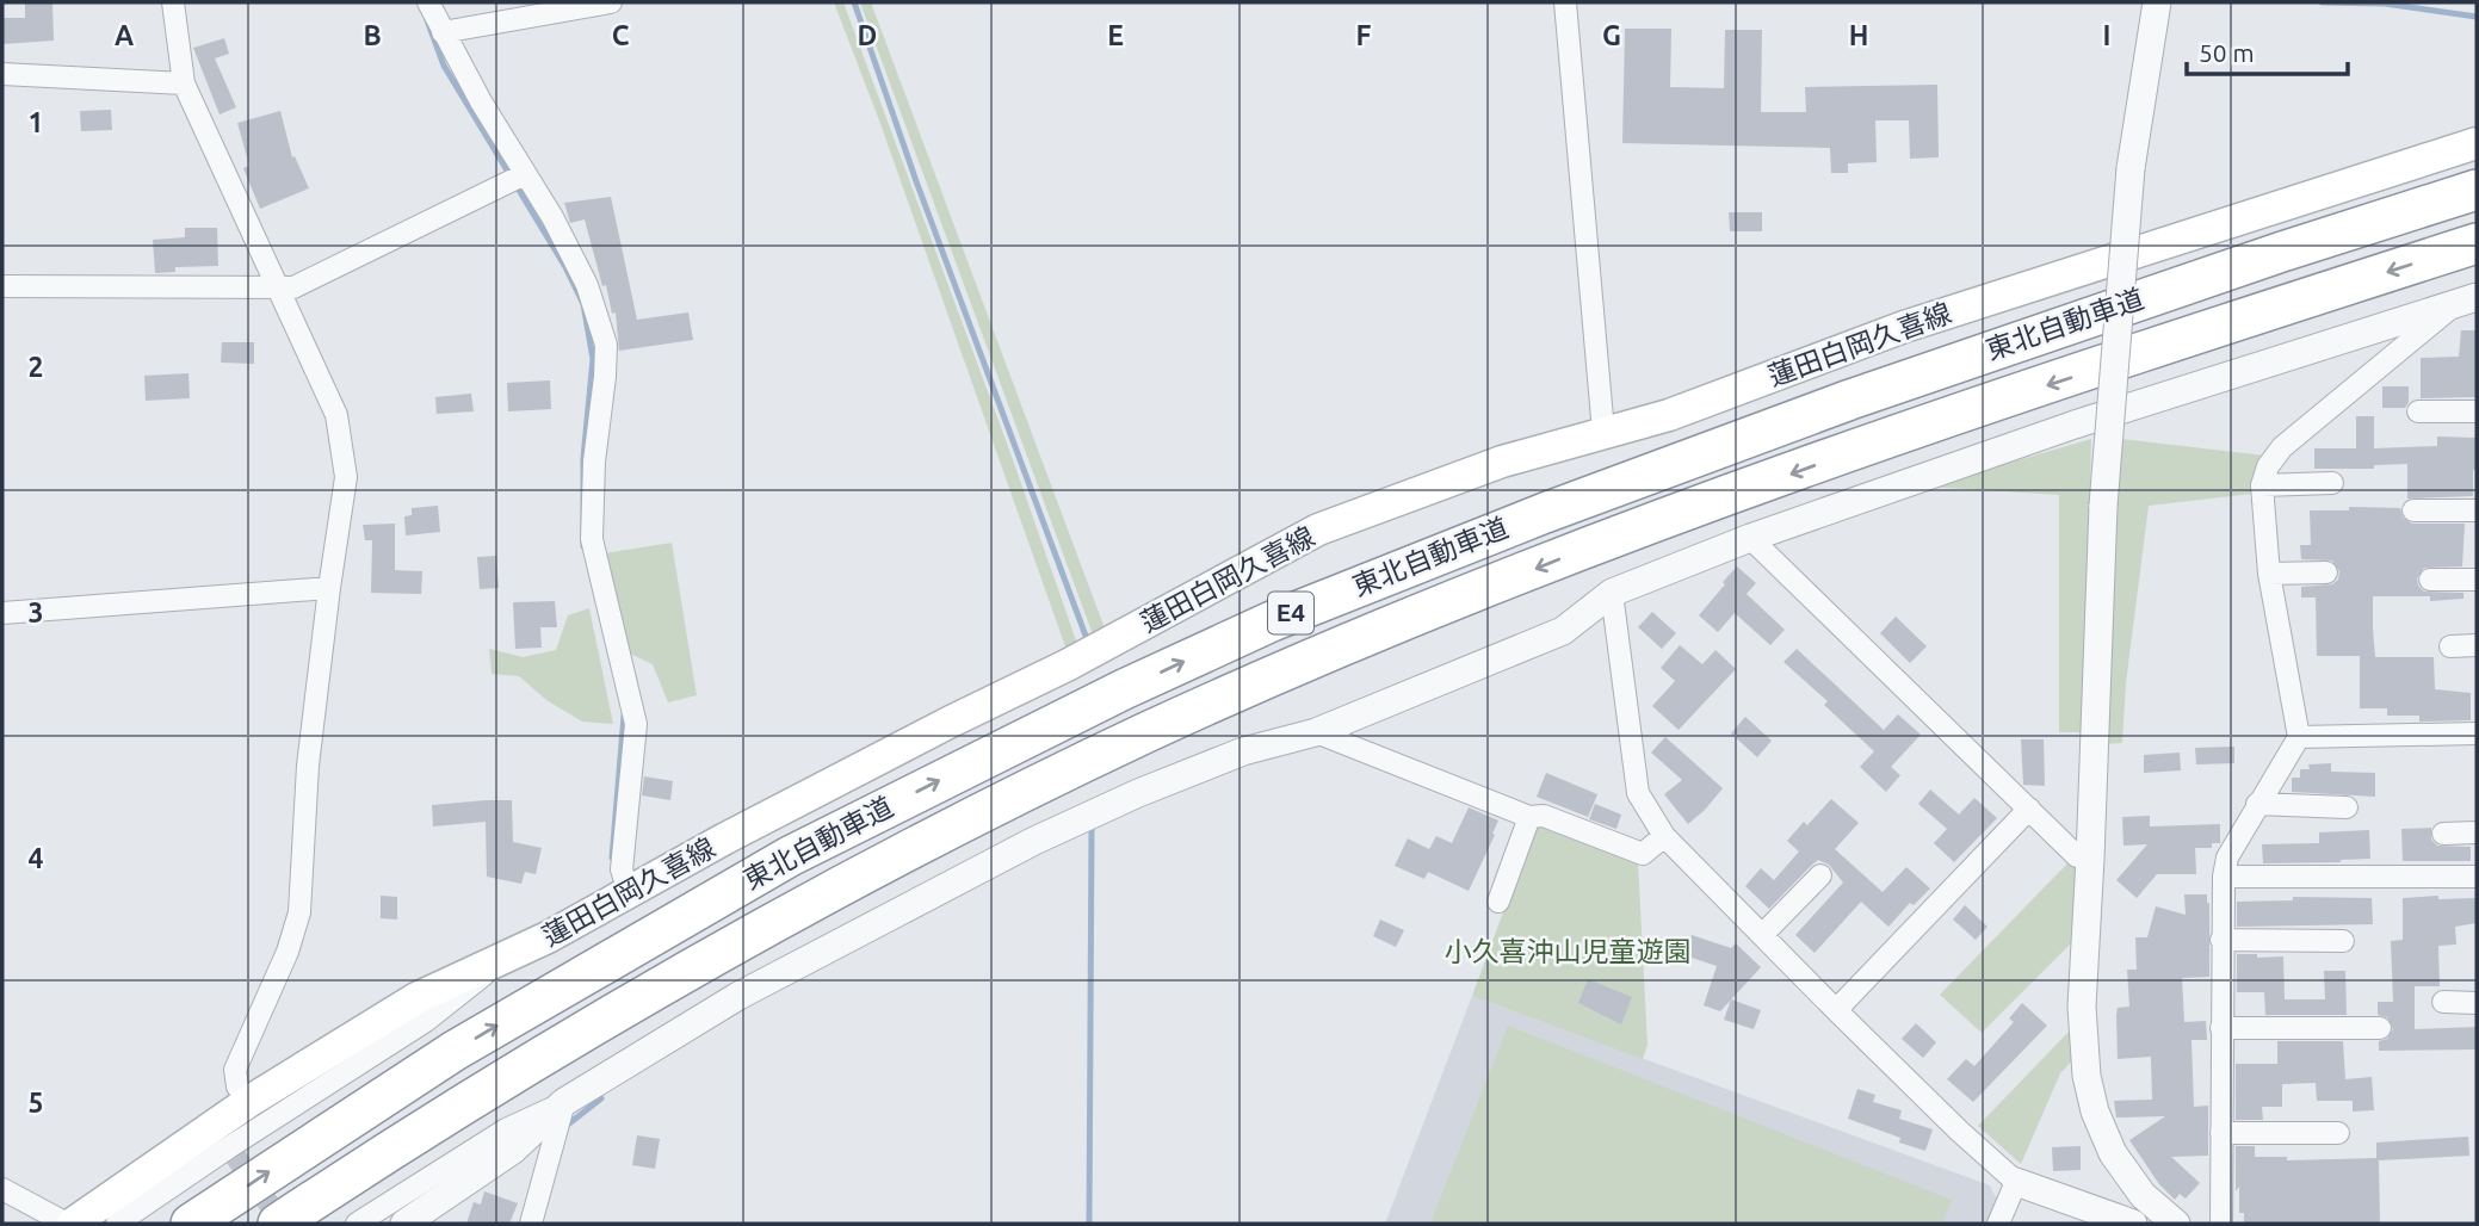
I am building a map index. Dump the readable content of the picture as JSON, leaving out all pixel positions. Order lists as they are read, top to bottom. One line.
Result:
{"streets":{"highway":["東北自動車道","E4"],"main road":["蓮田白岡久喜線"]},"parks":["小久喜沖山児童遊園"],"scale_bar":"50 m","grid":{"columns":["A","B","C","D","E","F","G","H","I"],"rows":["1","2","3","4","5"]}}
